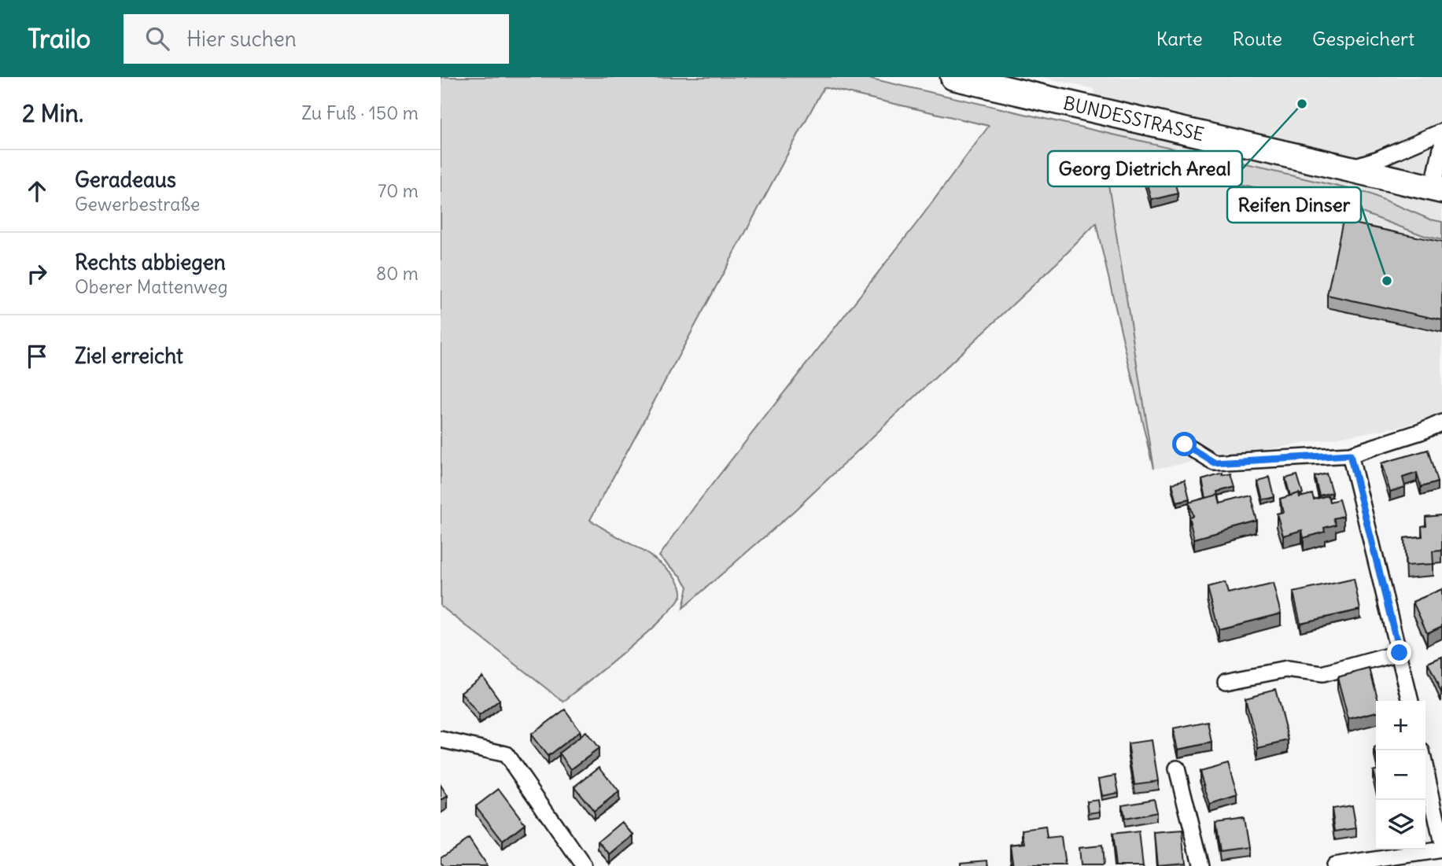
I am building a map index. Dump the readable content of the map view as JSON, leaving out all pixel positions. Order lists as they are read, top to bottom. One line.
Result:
{"streets":{"main road":["BUNDESSTRASSE"]},"places":["Georg Dietrich Areal","Reifen Dinser"],"page":{"header":"Trailo","search":"Hier suchen","nav":["Karte","Route","Gespeichert"],"heading":["2 Min.","Zu Fuß · 150 m"],"list":[["Geradeaus","Gewerbestraße","70 m"],["Rechts abbiegen","Oberer Mattenweg","80 m"],"Ziel erreicht"],"map_buttons":["+","−"]}}
